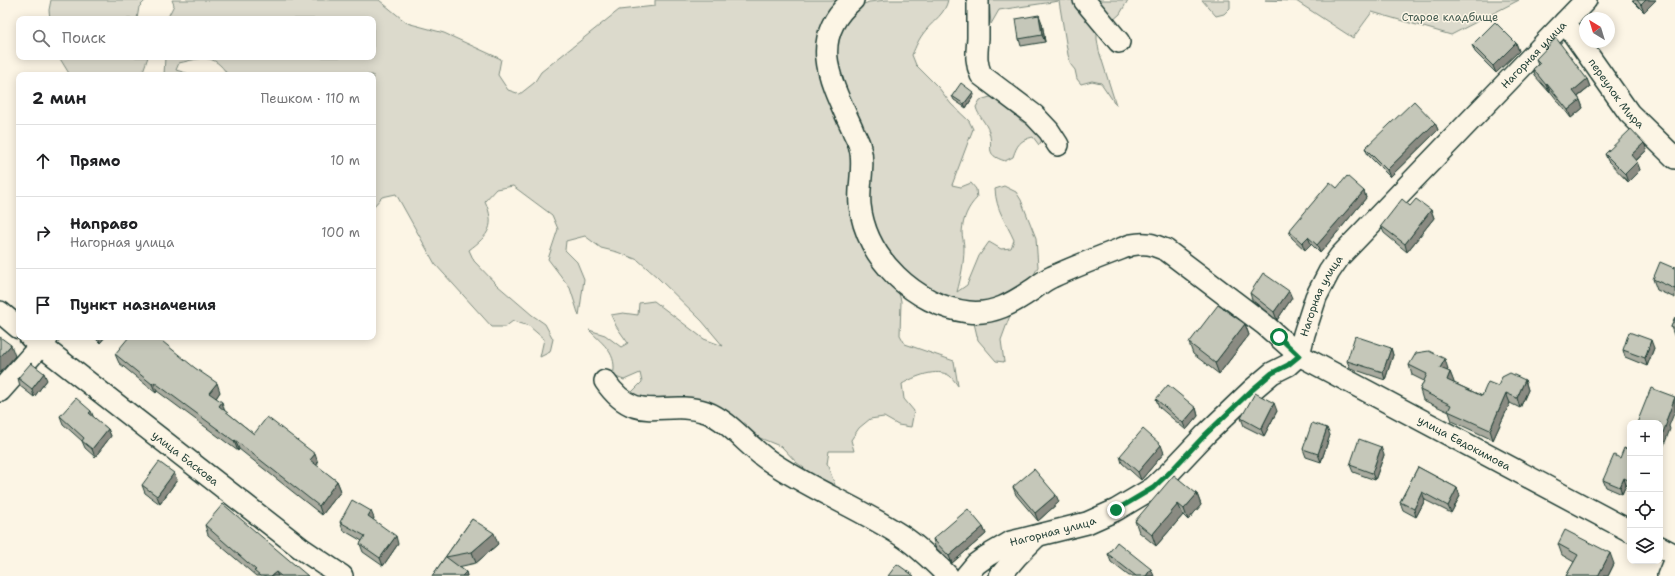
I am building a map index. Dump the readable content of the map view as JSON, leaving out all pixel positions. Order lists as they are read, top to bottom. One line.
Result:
{"streets":{"street":["Нагорная улица","переулок Мира","улица Евдокимова","улица Баскова"]},"crossings":[["Нагорная улица","переулок Мира"],["Нагорная улица","улица Евдокимова"]],"parks":["Старое кладбище"],"north":"top left","page":{"search":"Поиск","heading":["2 мин","Пешком · 110 m"],"list":[["Прямо","10 m"],["Направо","Нагорная улица","100 m"],"Пункт назначения"],"map_buttons":["+","−"]}}
